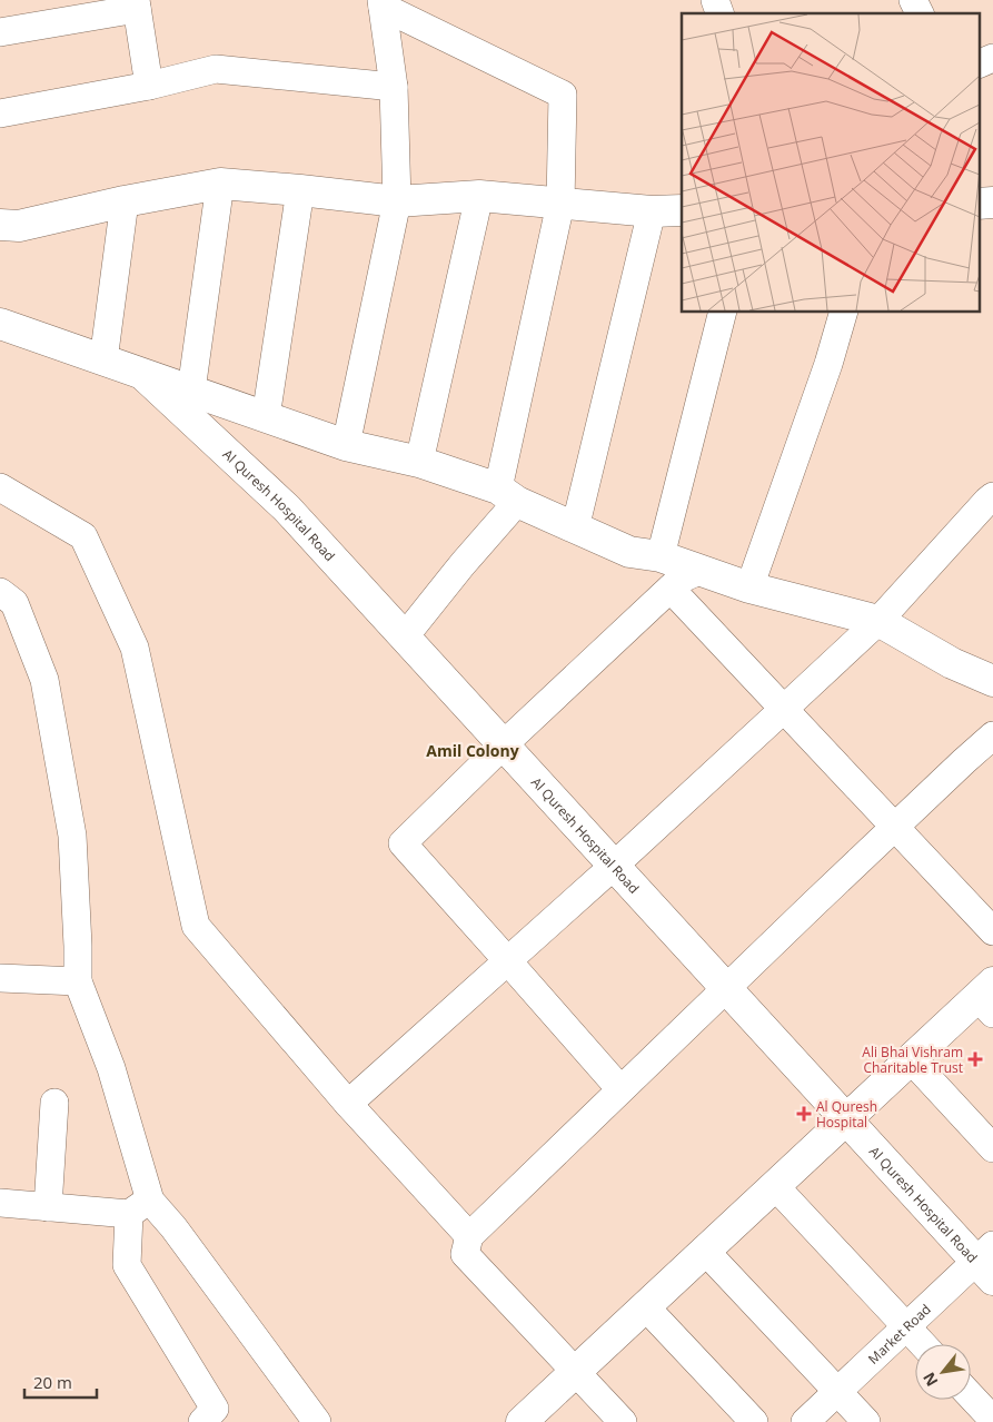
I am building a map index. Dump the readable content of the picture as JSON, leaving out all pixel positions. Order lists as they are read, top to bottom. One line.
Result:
{"streets":{"street":["Al Quresh Hospital Road","Market Road"]},"crossings":[["Al Quresh Hospital Road","Market Road"]],"districts":["Amil Colony"],"places":{"health":["Ali Bhai Vishram Charitable Trust","Al Quresh Hospital"]},"scale_bar":"20 m","north":"bottom left"}
